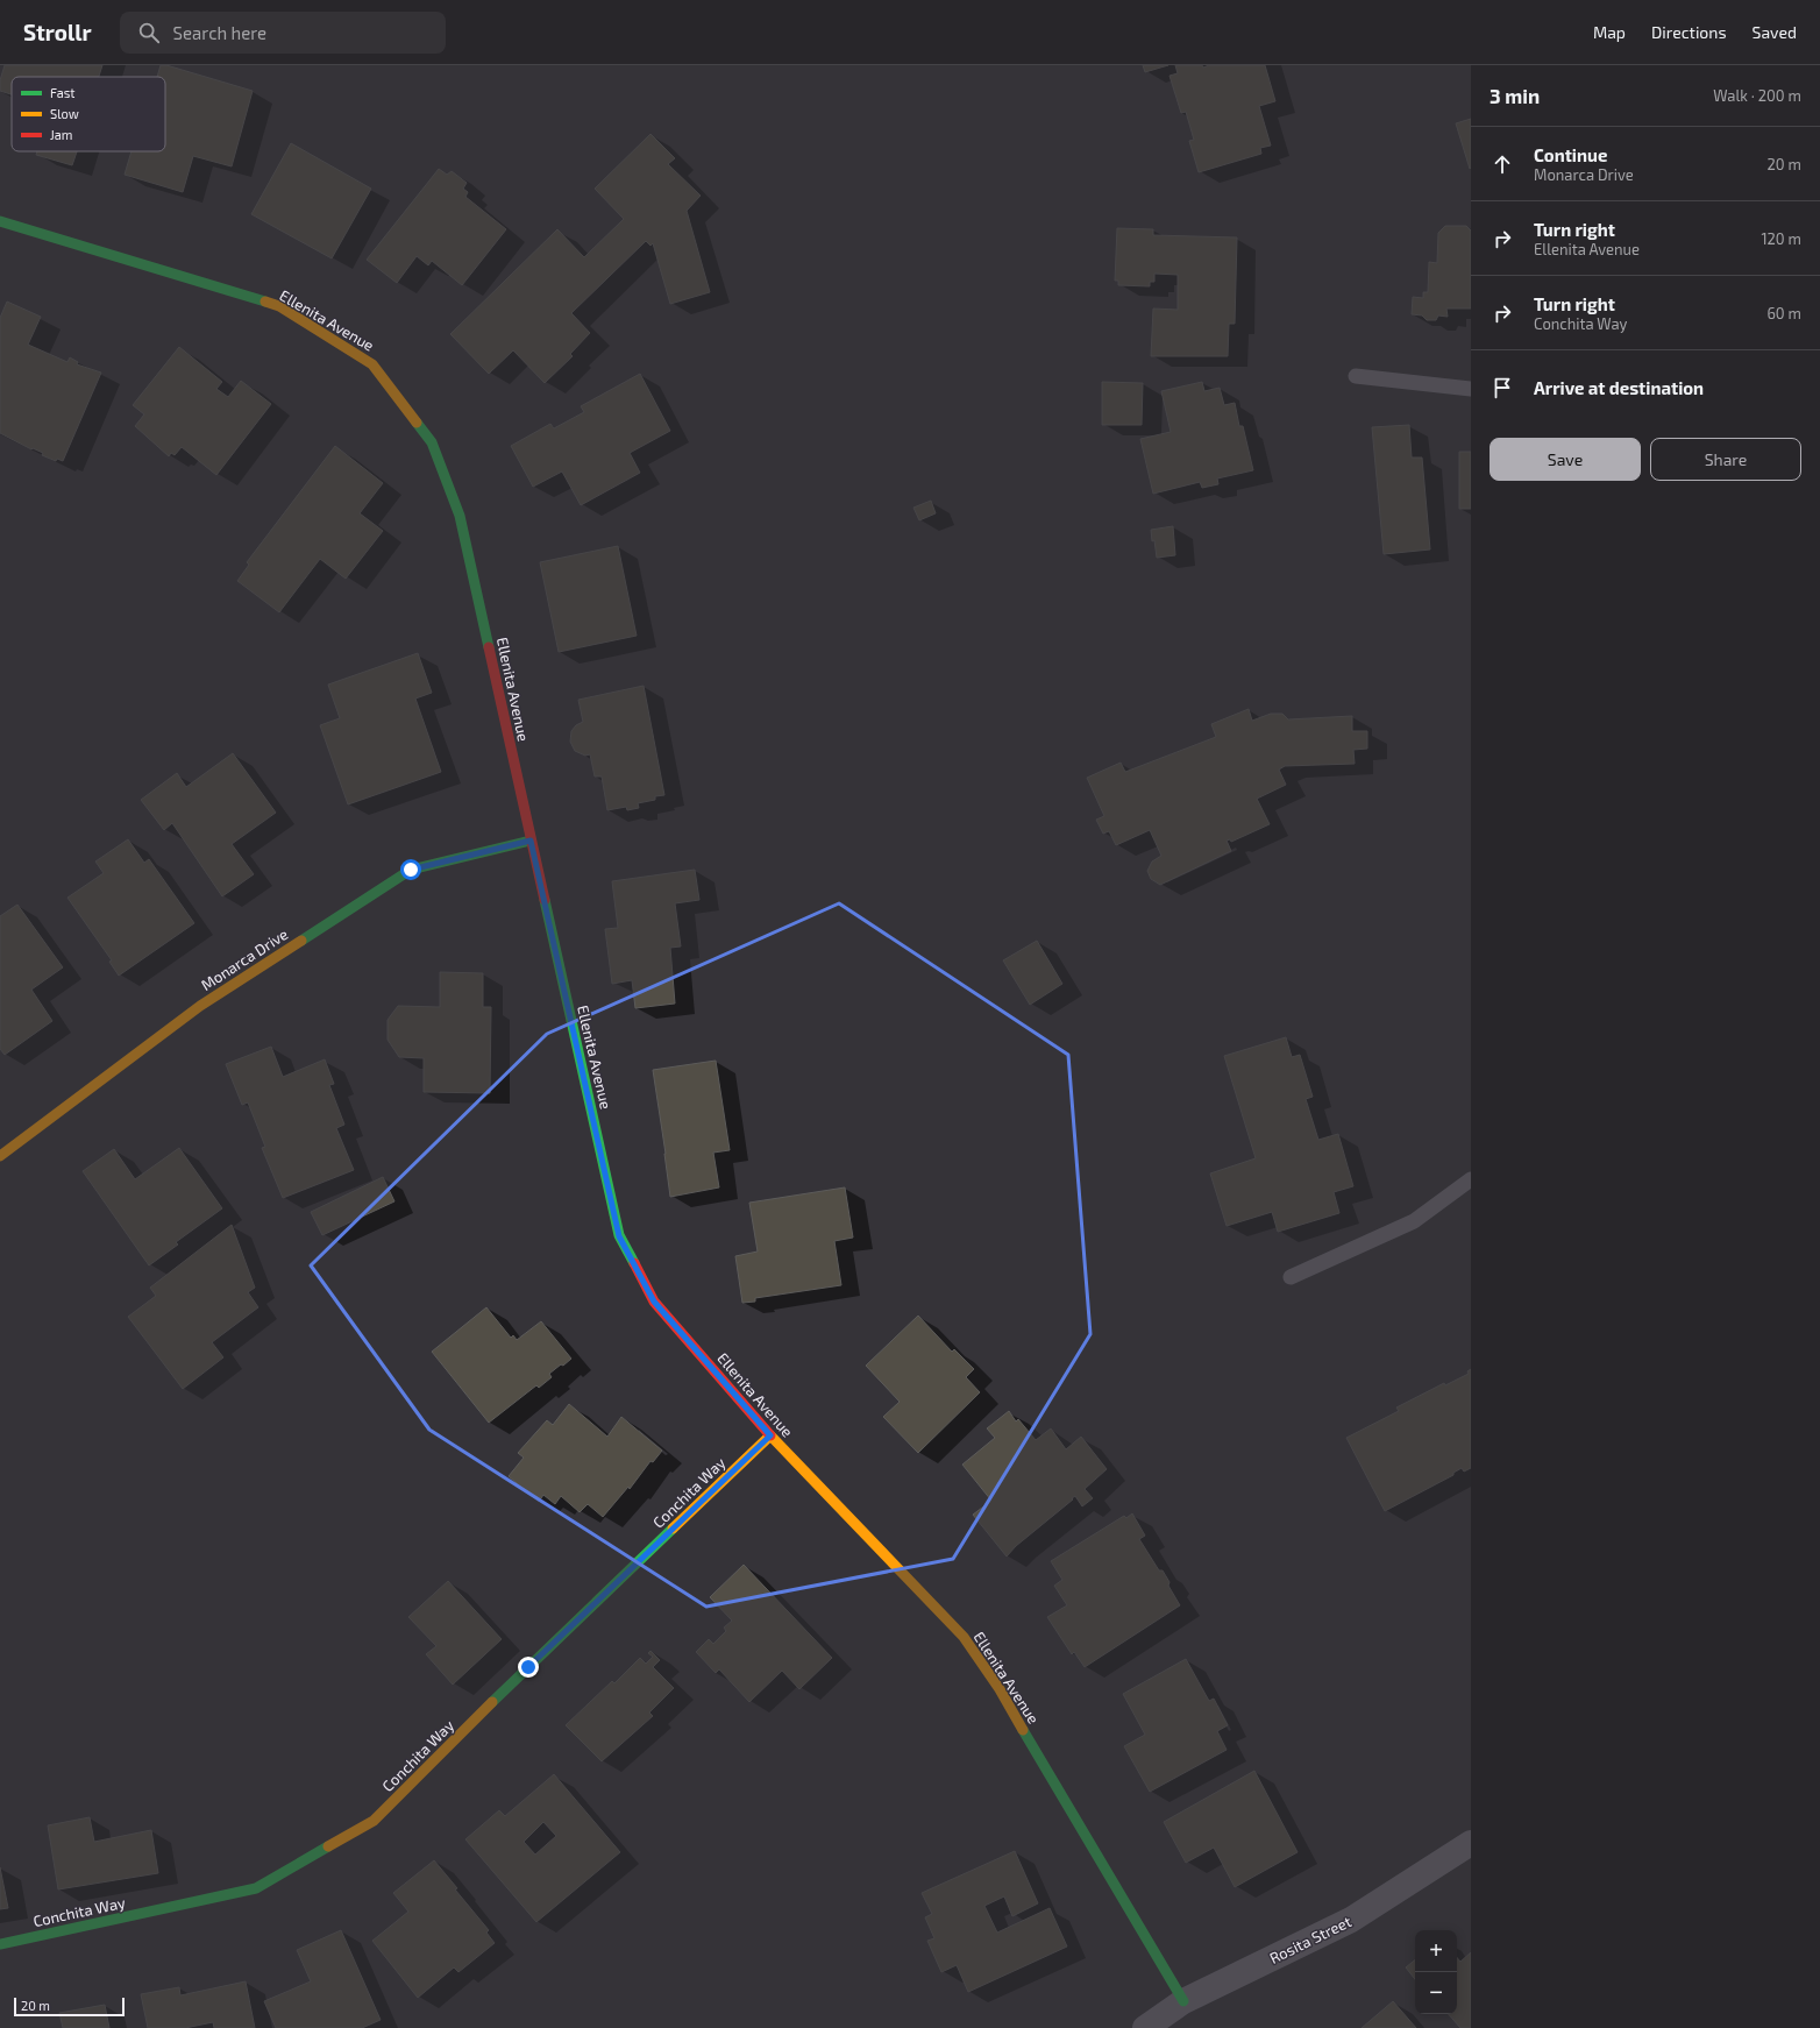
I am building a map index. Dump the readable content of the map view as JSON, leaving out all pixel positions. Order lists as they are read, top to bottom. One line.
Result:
{"streets":{"street":["Ellenita Avenue","Monarca Drive","Conchita Way","Rosita Street"]},"crossings":[["Ellenita Avenue","Monarca Drive"],["Ellenita Avenue","Conchita Way"],["Ellenita Avenue","Rosita Street"]],"legend":["Fast","Slow","Jam"],"scale_bar":"20 m","page":{"header":"Strollr","search":"Search here","nav":["Map","Directions","Saved"],"heading":["3 min","Walk · 200 m"],"list":[["Continue","Monarca Drive","20 m"],["Turn right","Ellenita Avenue","120 m"],["Turn right","Conchita Way","60 m"],"Arrive at destination"],"buttons":["Save","Share"],"map_buttons":["+","−"],"scale":"20 m"}}
